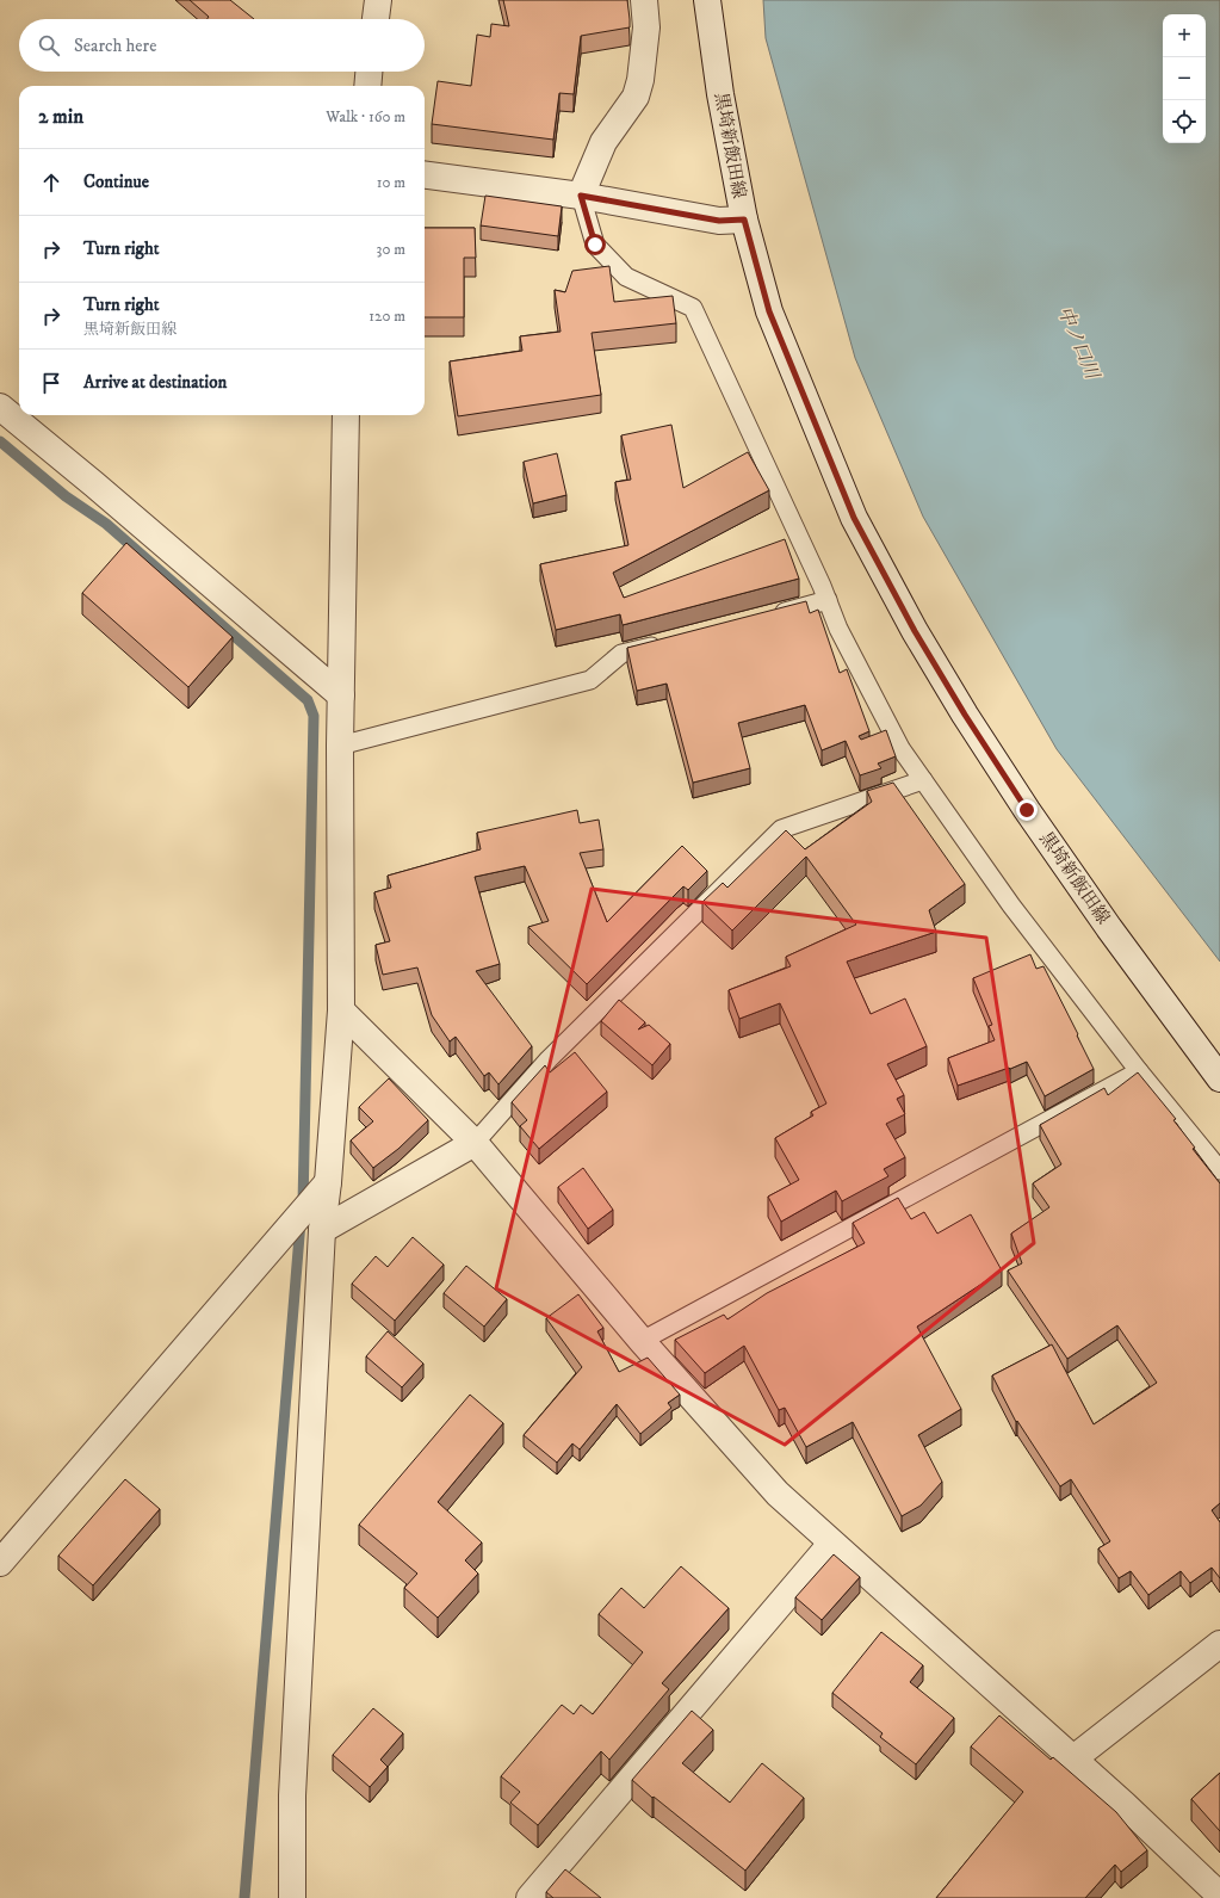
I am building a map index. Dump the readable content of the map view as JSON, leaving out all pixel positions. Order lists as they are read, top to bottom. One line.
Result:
{"streets":{"street":["黒埼新飯田線"]},"water":["中ノ口川"],"page":{"map_buttons":["+","−"],"search":"Search here","heading":["2 min","Walk · 160 m"],"list":[["Continue","10 m"],["Turn right","30 m"],["Turn right","黒埼新飯田線","120 m"],"Arrive at destination"]}}
